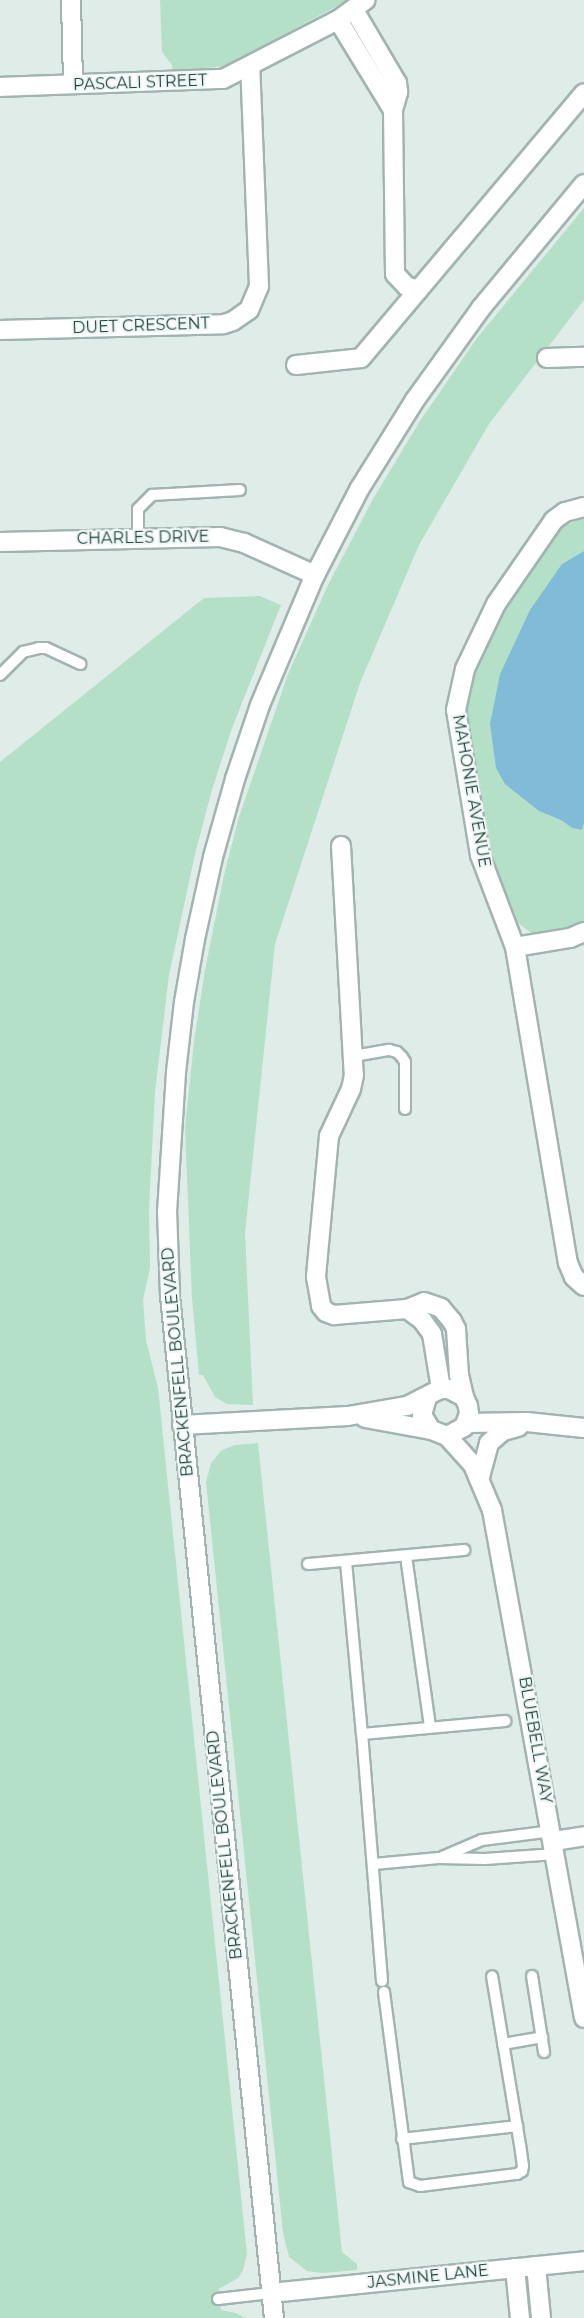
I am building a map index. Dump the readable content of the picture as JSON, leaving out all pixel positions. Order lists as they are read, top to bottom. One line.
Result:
{"streets":{"street":["PASCALI STREET","DUET CRESCENT","CHARLES DRIVE","MAHONIE AVENUE","BRACKENFELL BOULEVARD","BLUEBELL WAY","JASMINE LANE"]},"crossings":[["PASCALI STREET","DUET CRESCENT"],["CHARLES DRIVE","BRACKENFELL BOULEVARD"],["BRACKENFELL BOULEVARD","JASMINE LANE"]]}
